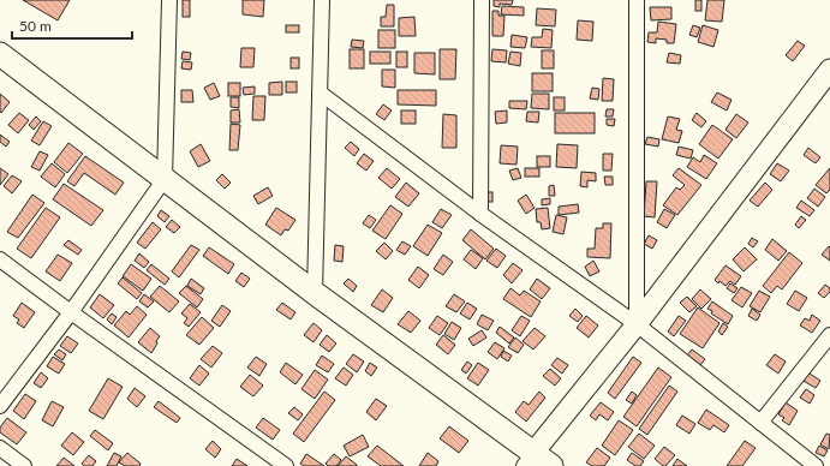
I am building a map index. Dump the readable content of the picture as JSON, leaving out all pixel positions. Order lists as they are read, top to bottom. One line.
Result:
{"scale_bar":"50 m"}
